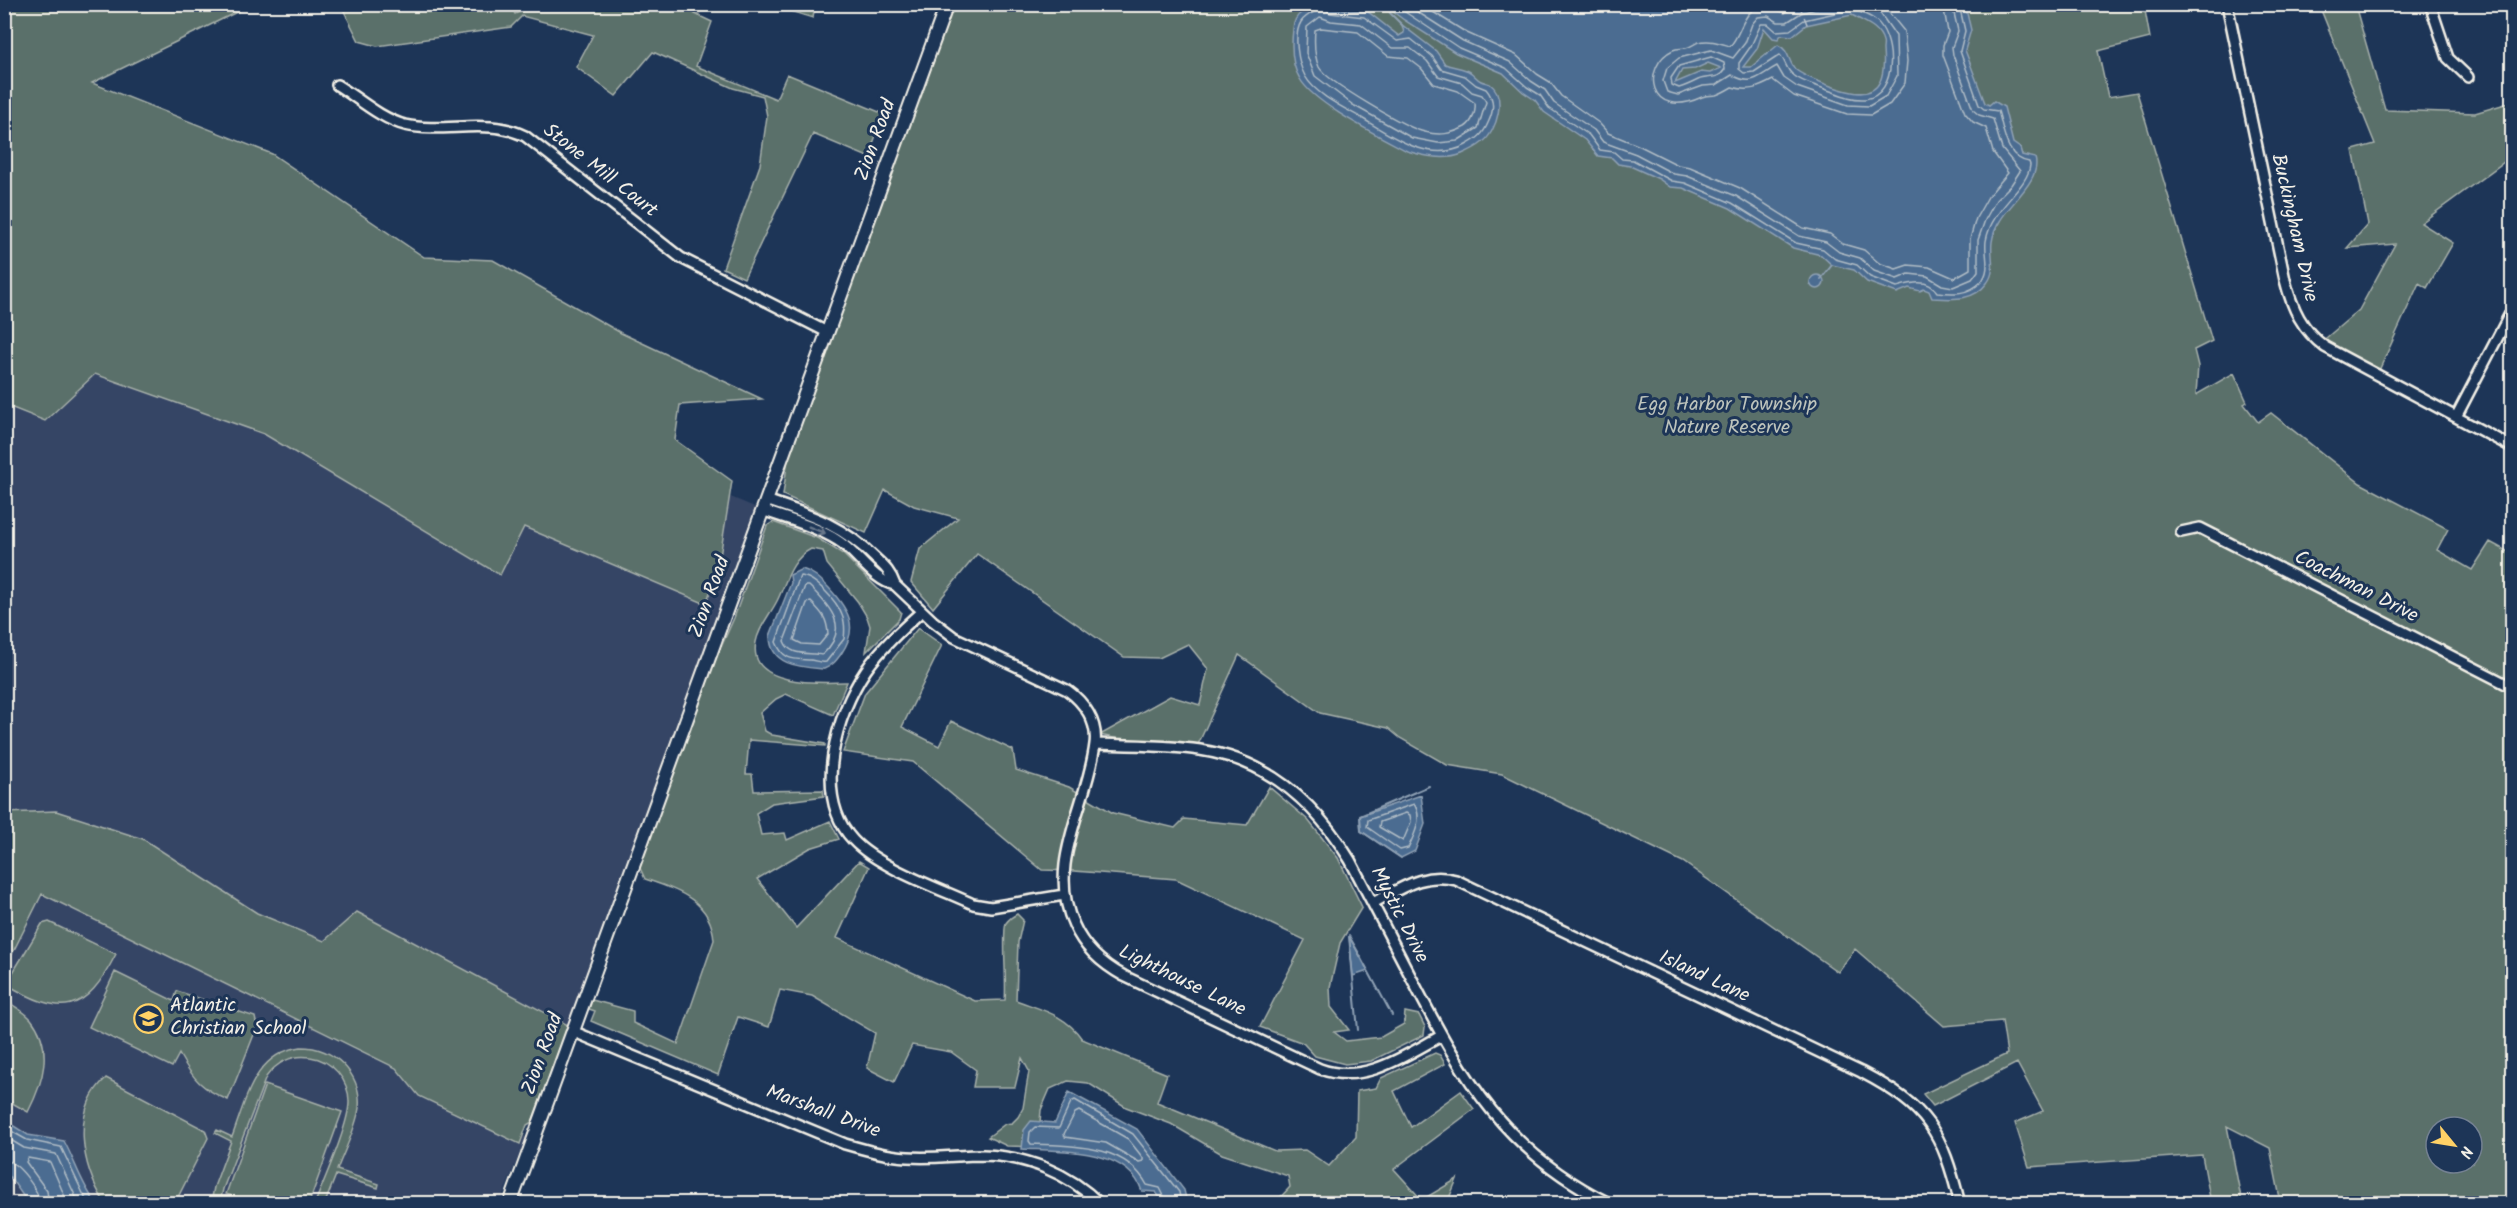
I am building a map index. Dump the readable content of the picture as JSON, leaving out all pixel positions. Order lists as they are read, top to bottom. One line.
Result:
{"streets":{"street":["Zion Road","Stone Mill Court","Buckingham Drive","Coachman Drive","Mystic Drive","Island Lane","Lighthouse Lane","Marshall Drive"]},"crossings":[["Zion Road","Stone Mill Court"],["Zion Road","Lighthouse Lane"],["Zion Road","Marshall Drive"],["Mystic Drive","Island Lane"],["Mystic Drive","Lighthouse Lane"]],"parks":["Egg Harbor Township Nature Reserve"],"places":{"school or university":["Atlantic Christian School"]},"north":"bottom right"}
